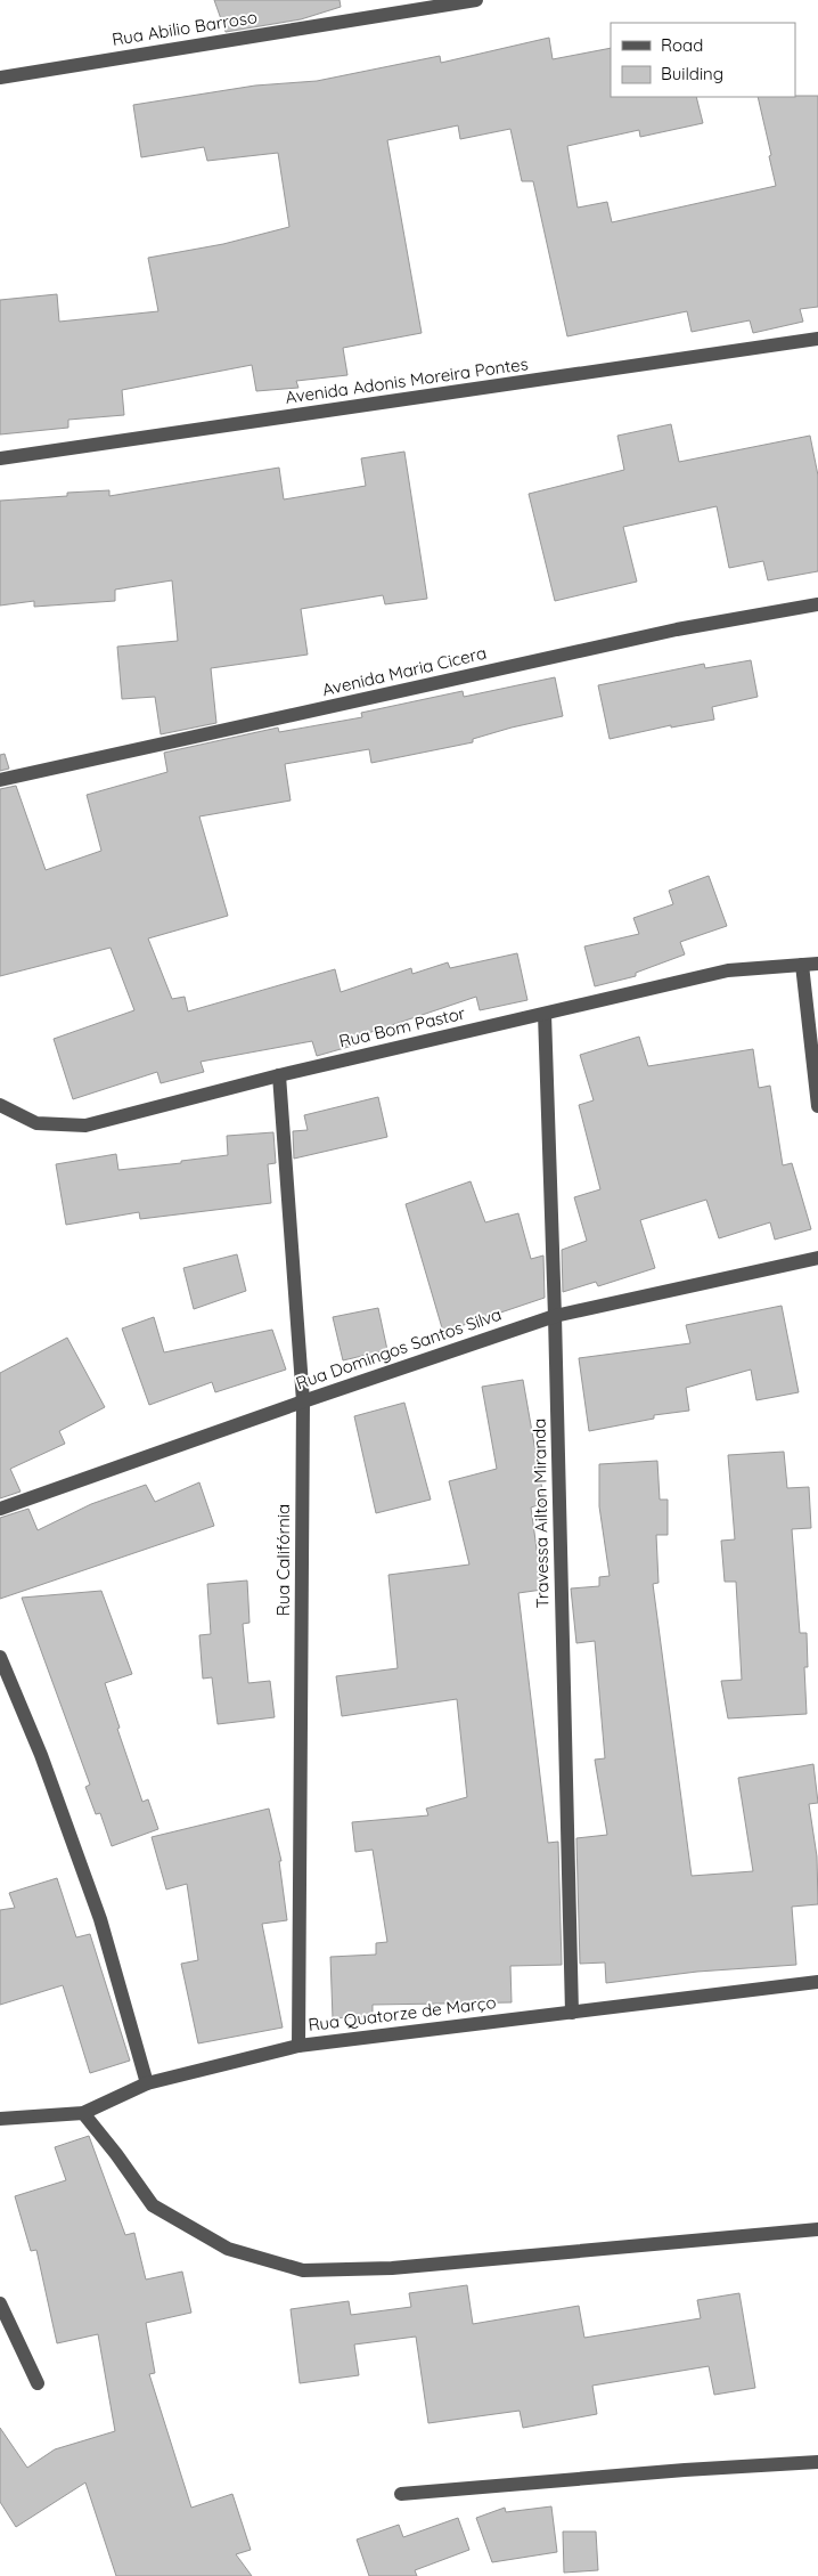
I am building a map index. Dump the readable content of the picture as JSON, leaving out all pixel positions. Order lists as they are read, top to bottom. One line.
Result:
{"streets":{"street":["Rua Abilio Barroso","Avenida Adonis Moreira Pontes","Avenida Maria Cicera","Rua Bom Pastor","Rua Domingos Santos Silva","Travessa Ailton Miranda","Rua Califórnia","Rua Quatorze de Março"]},"crossings":[["Rua Bom Pastor","Travessa Ailton Miranda"],["Rua Bom Pastor","Rua Califórnia"],["Rua Domingos Santos Silva","Travessa Ailton Miranda"],["Rua Domingos Santos Silva","Rua Califórnia"],["Travessa Ailton Miranda","Rua Quatorze de Março"],["Rua Califórnia","Rua Quatorze de Março"]],"legend":["Road","Building"]}
